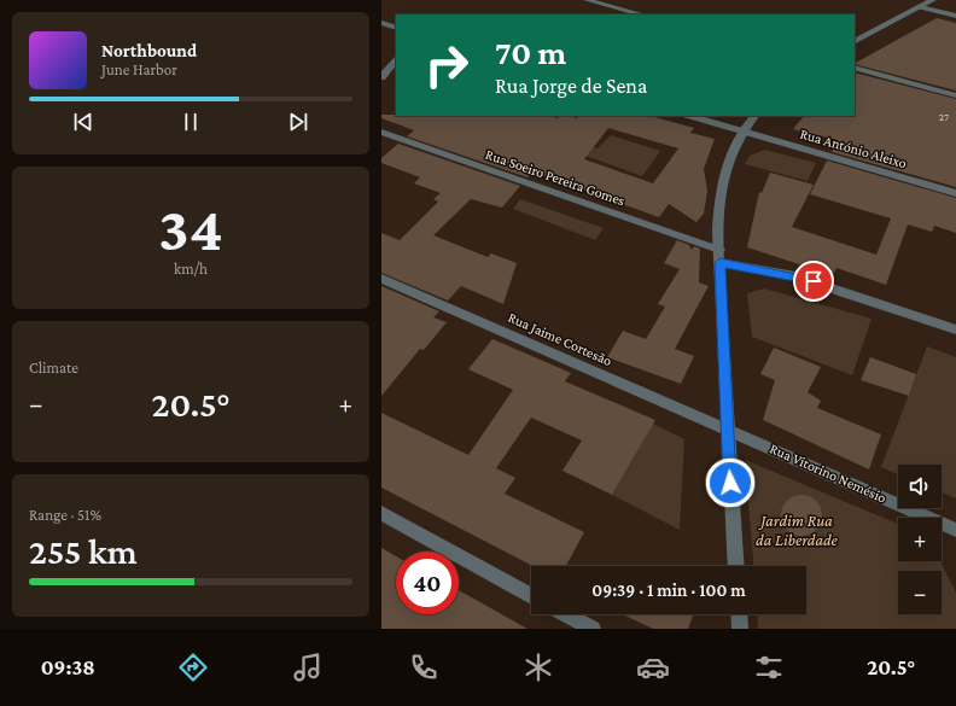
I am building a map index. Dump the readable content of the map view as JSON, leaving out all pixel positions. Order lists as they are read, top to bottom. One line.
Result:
{"streets":{"street":["Rua António Aleixo","Rua Soeiro Pereira Gomes","Rua Jaime Cortesão","Rua Vitorino Nemésio"]},"crossings":[["Rua Jaime Cortesão","Rua Vitorino Nemésio"]],"parks":["Jardim Rua da Liberdade"],"house_numbers":["27"],"page":{"turn":["70 m","Rua Jorge de Sena"],"song":["Northbound","June Harbor"],"tile":[["34","km/h"],"Climate",["Range · 51%","255 km"]],"heat":["−","20.5°","+"],"map_buttons":["+","−"],"limit":"40","trip":"09:39 · 1 min · 100 m","tabs":["09:38","20.5°"]}}
